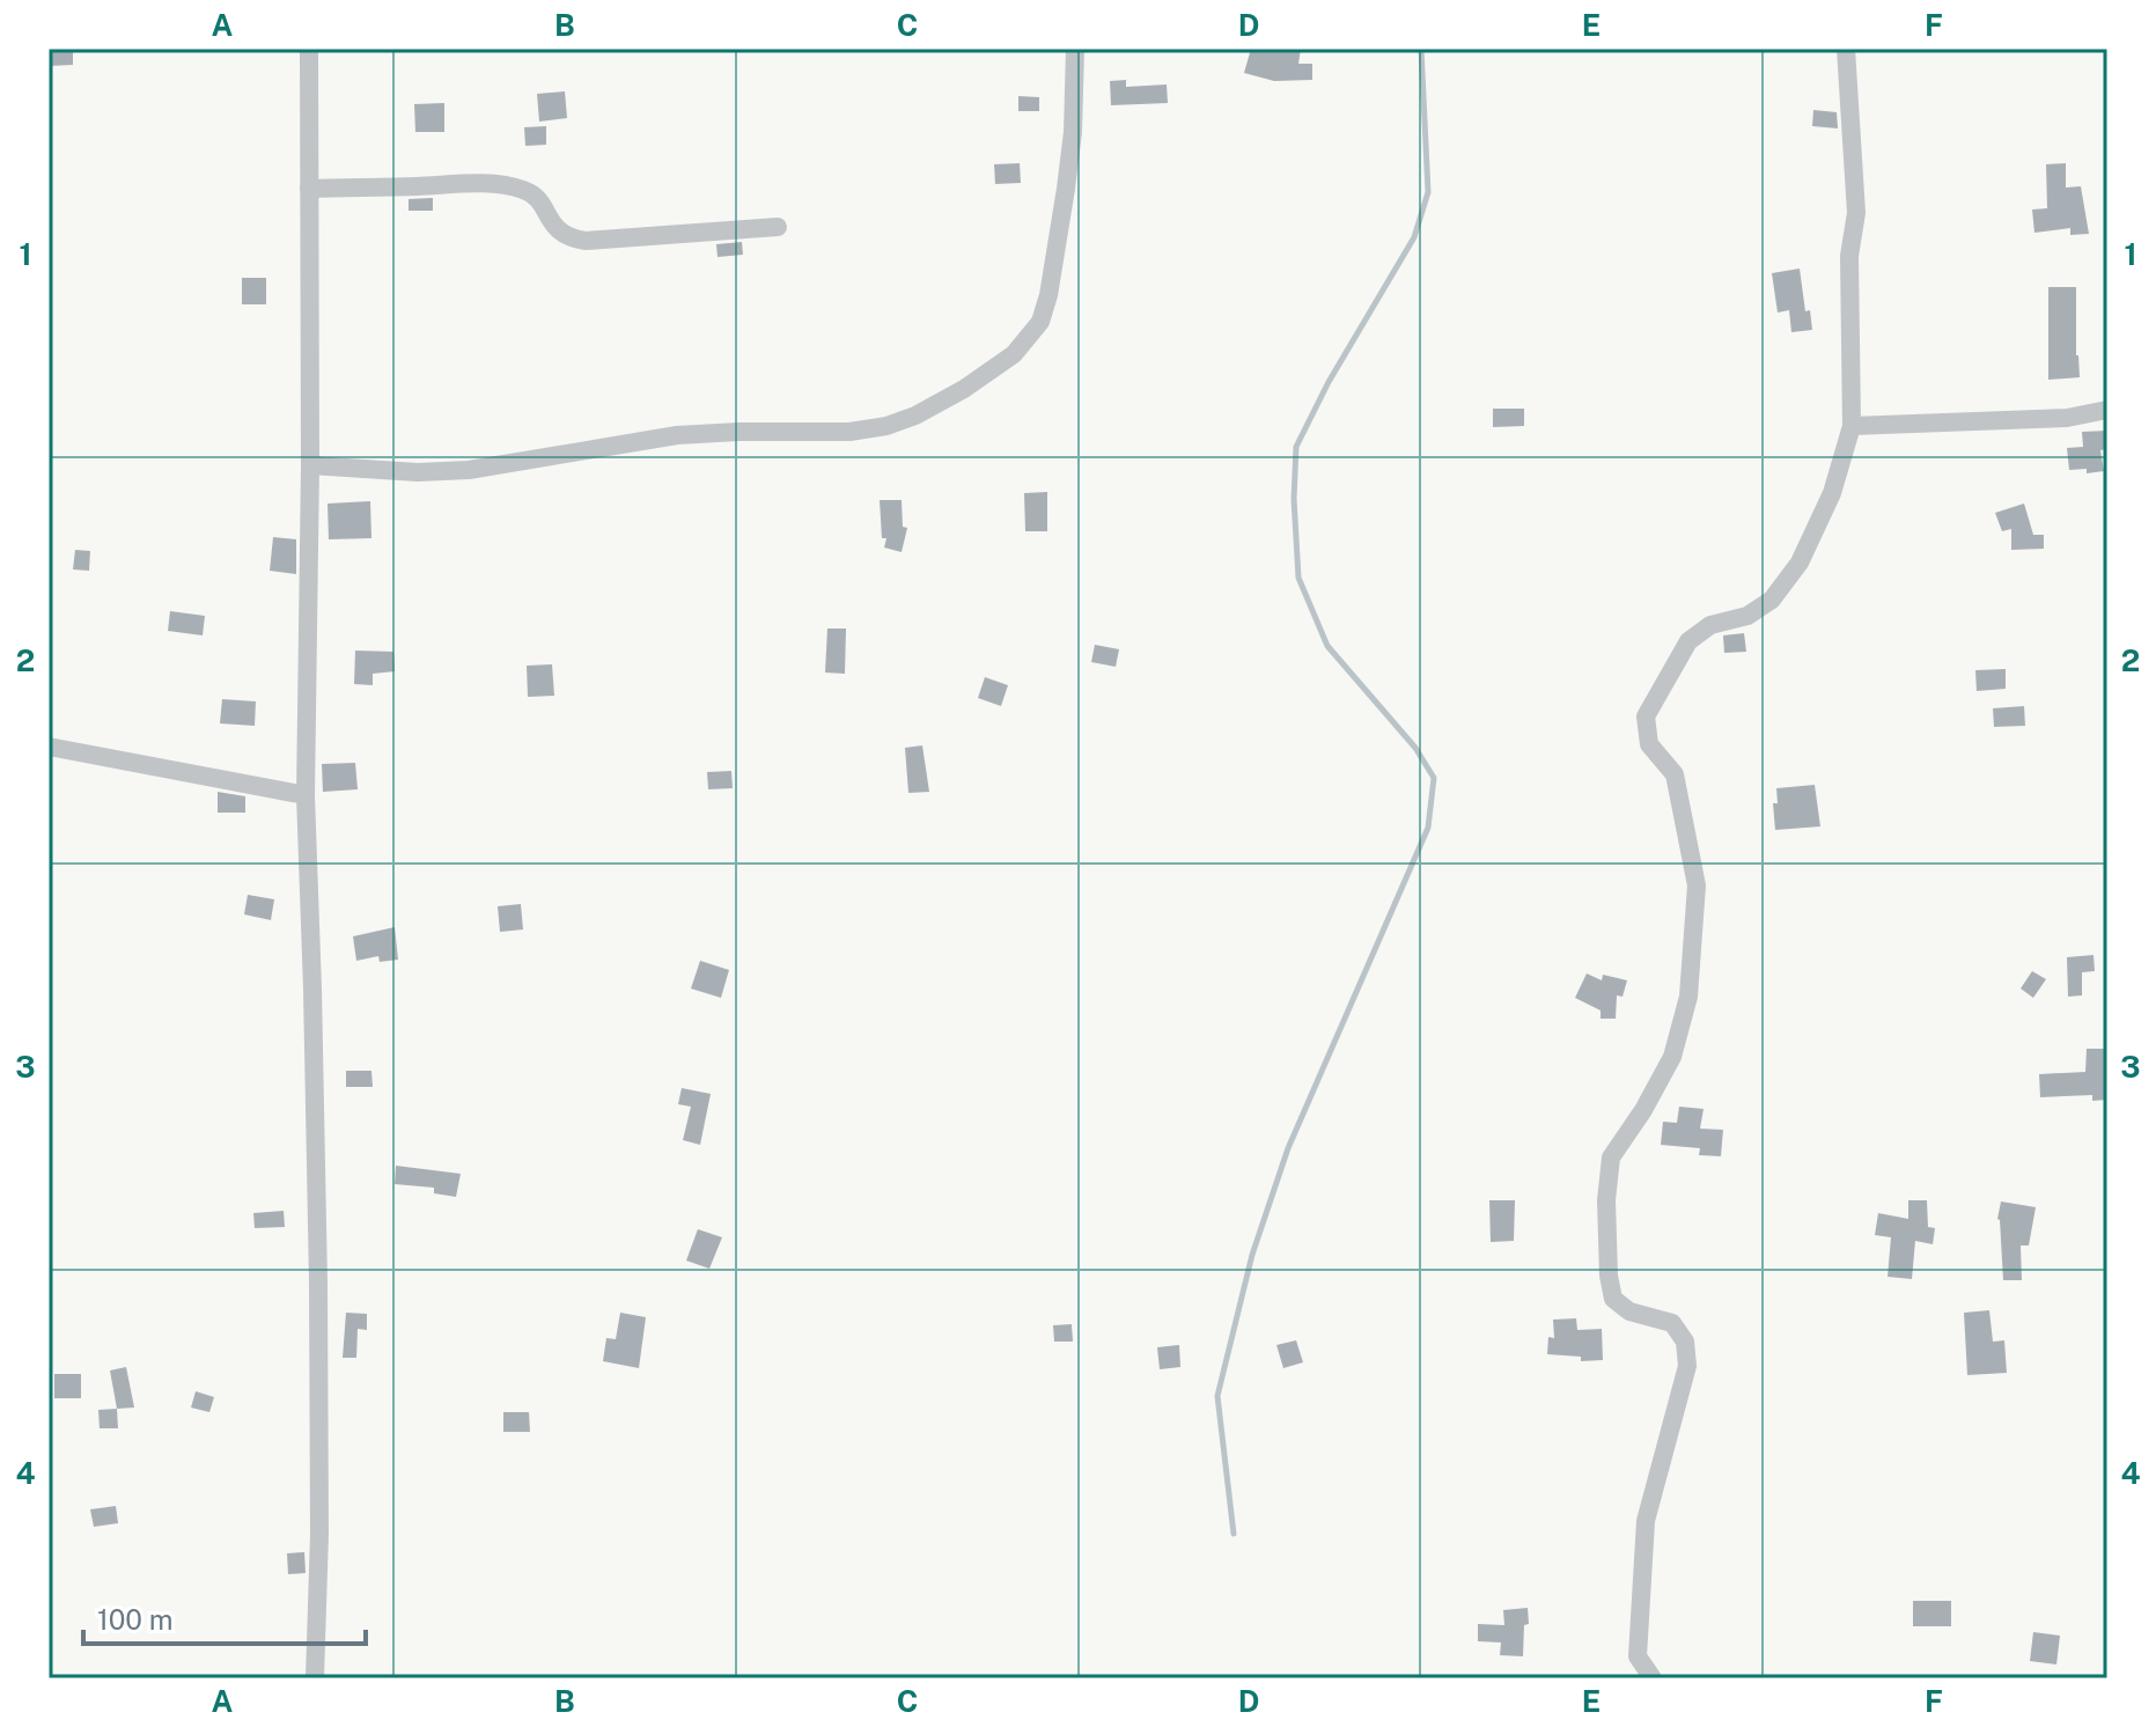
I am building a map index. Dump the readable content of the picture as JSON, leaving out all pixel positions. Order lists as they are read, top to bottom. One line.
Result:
{"scale_bar":"100 m","grid":{"columns":["A","B","C","D","E","F"],"rows":["1","2","3","4"]}}
